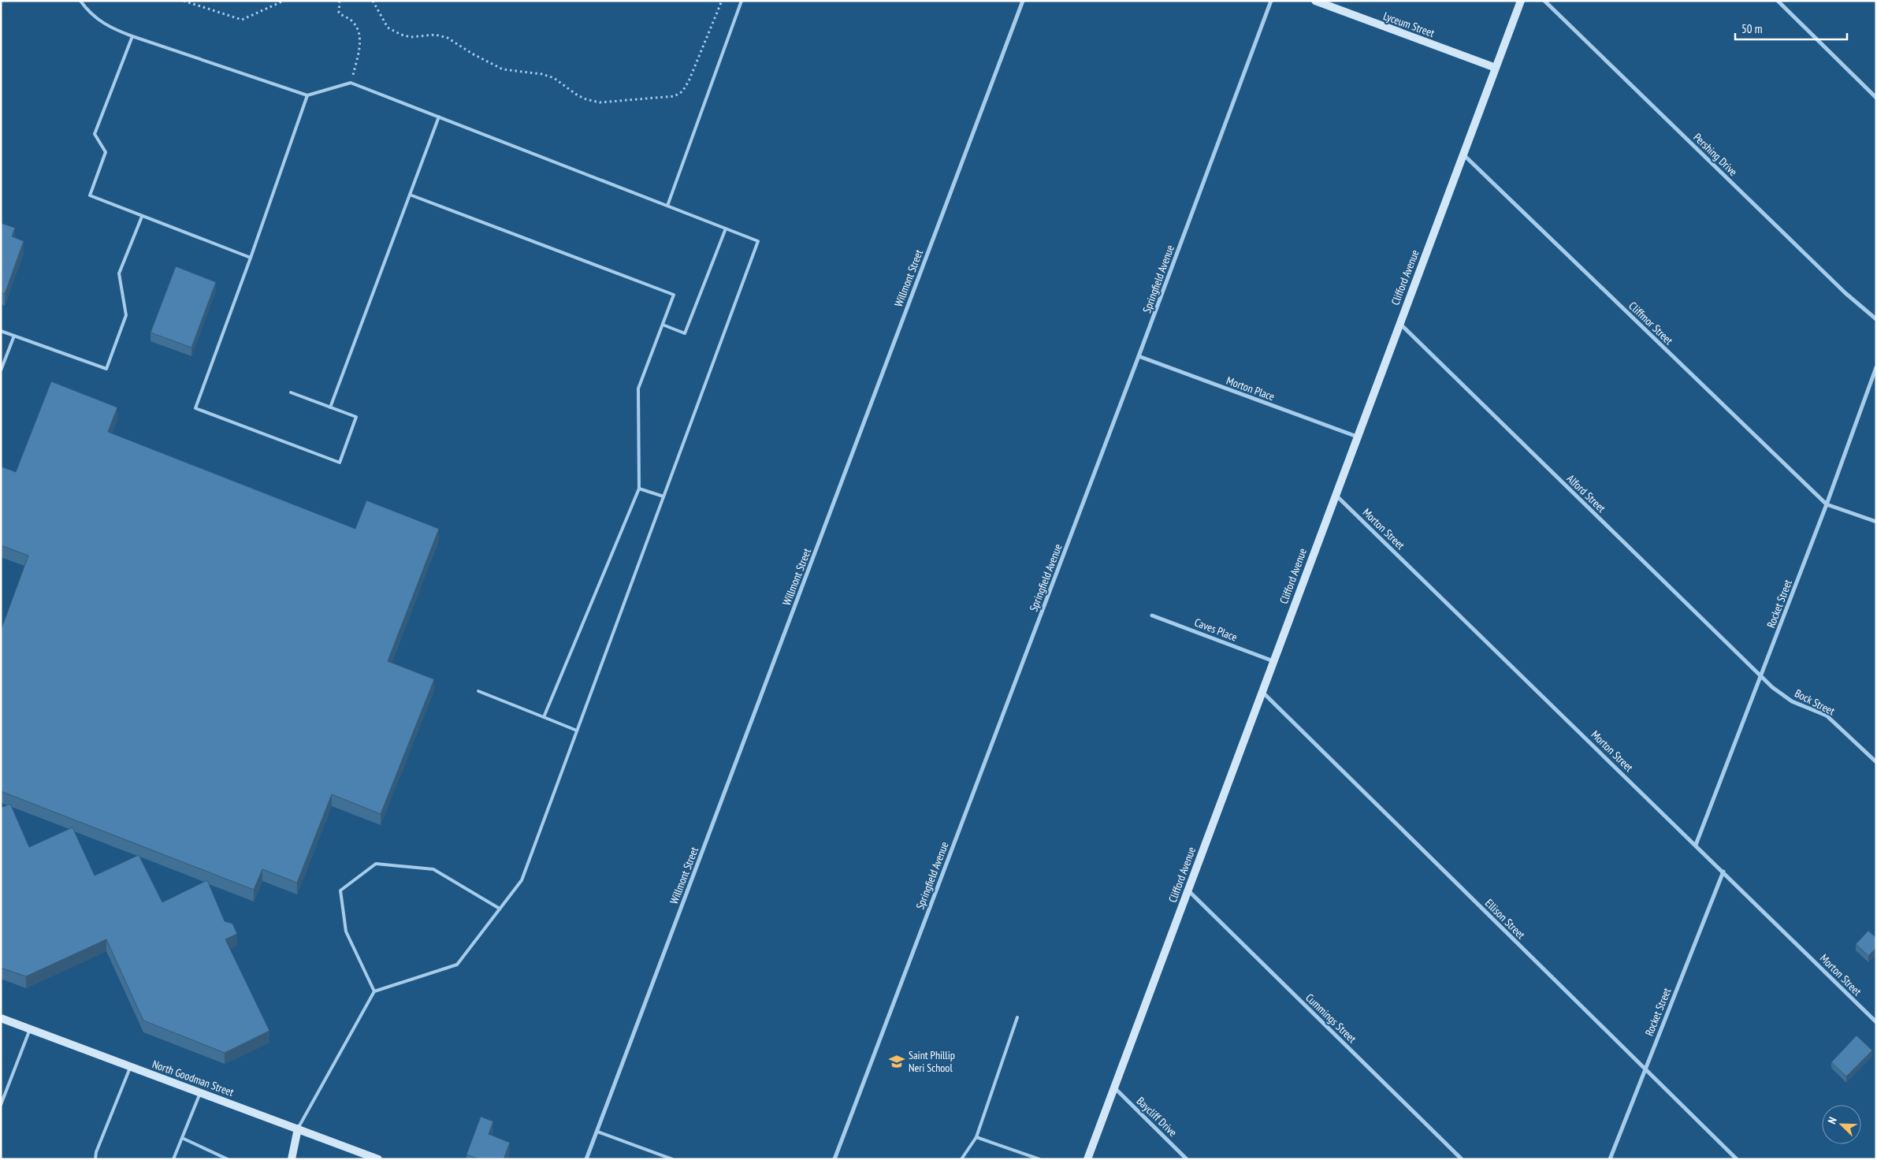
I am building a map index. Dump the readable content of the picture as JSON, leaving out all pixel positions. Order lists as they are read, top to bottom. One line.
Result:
{"streets":{"main road":["Lyceum Street","Clifford Avenue","North Goodman Street"],"street":["Pershing Drive","Willmont Street","Springfield Avenue","Cliffmor Street","Morton Place","Alford Street","Morton Street","Rocket Street","Caves Place","Bock Street","Ellison Street","Cummings Street","Baycliff Drive"]},"crossings":[["Lyceum Street","Clifford Avenue"],["Clifford Avenue","Cliffmor Street"],["Clifford Avenue","Morton Place"],["Clifford Avenue","Alford Street"],["Clifford Avenue","Morton Street"],["Clifford Avenue","Caves Place"],["Clifford Avenue","Ellison Street"],["Clifford Avenue","Cummings Street"],["Clifford Avenue","Baycliff Drive"],["Springfield Avenue","Morton Place"],["Cliffmor Street","Rocket Street"],["Alford Street","Rocket Street"],["Alford Street","Bock Street"],["Morton Street","Rocket Street"],["Rocket Street","Bock Street"],["Rocket Street","Ellison Street"]],"places":{"school or university":["Saint Phillip Neri School"]},"scale_bar":"50 m","north":"top left"}
